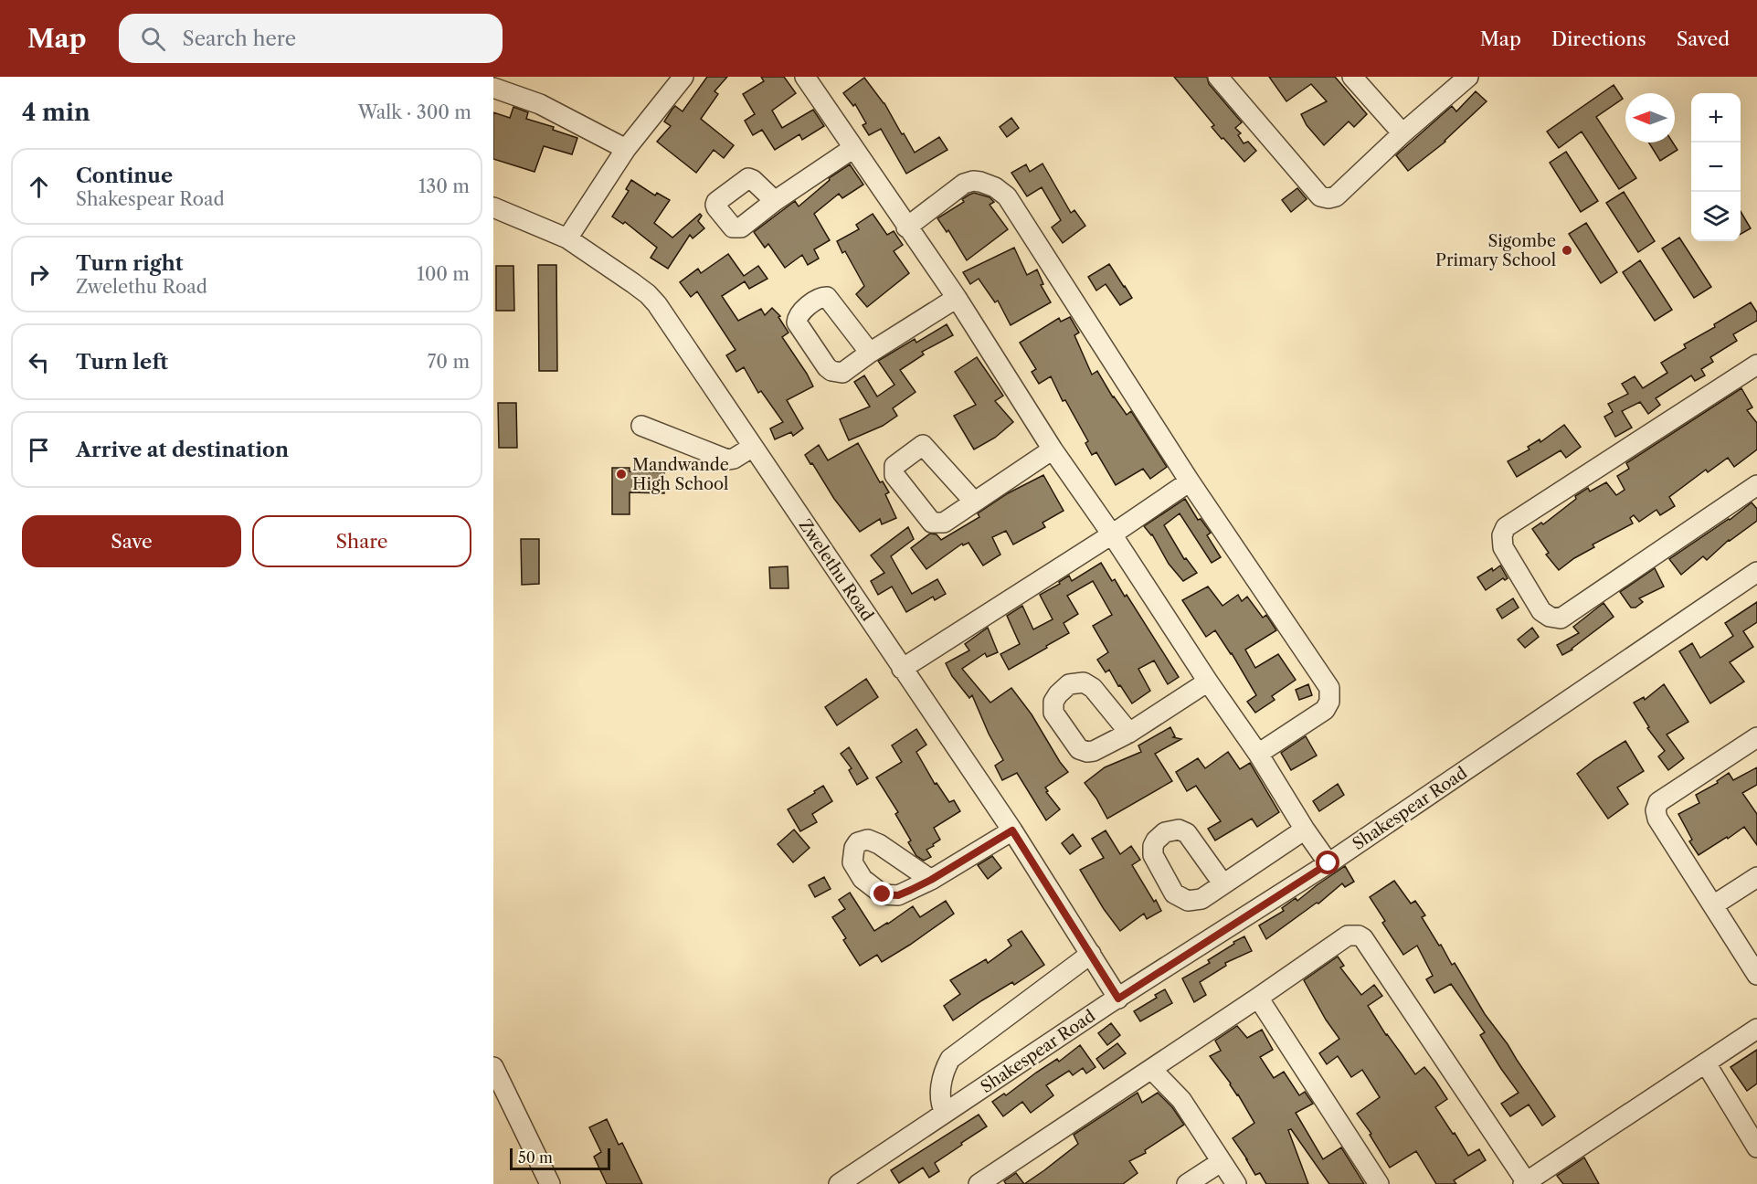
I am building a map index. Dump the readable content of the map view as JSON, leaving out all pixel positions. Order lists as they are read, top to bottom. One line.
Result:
{"streets":{"street":["Zwelethu Road","Shakespear Road"]},"crossings":[["Zwelethu Road","Shakespear Road"]],"places":["Sigombe Primary School","Mandwande High School"],"scale_bar":"50 m","north":"left","page":{"header":"Map","search":"Search here","nav":["Map","Directions","Saved"],"heading":["4 min","Walk · 300 m"],"map_buttons":["+","−"],"list":[["Continue","Shakespear Road","130 m"],["Turn right","Zwelethu Road","100 m"],["Turn left","70 m"],"Arrive at destination"],"buttons":["Save","Share"],"scale":"50 m"}}
